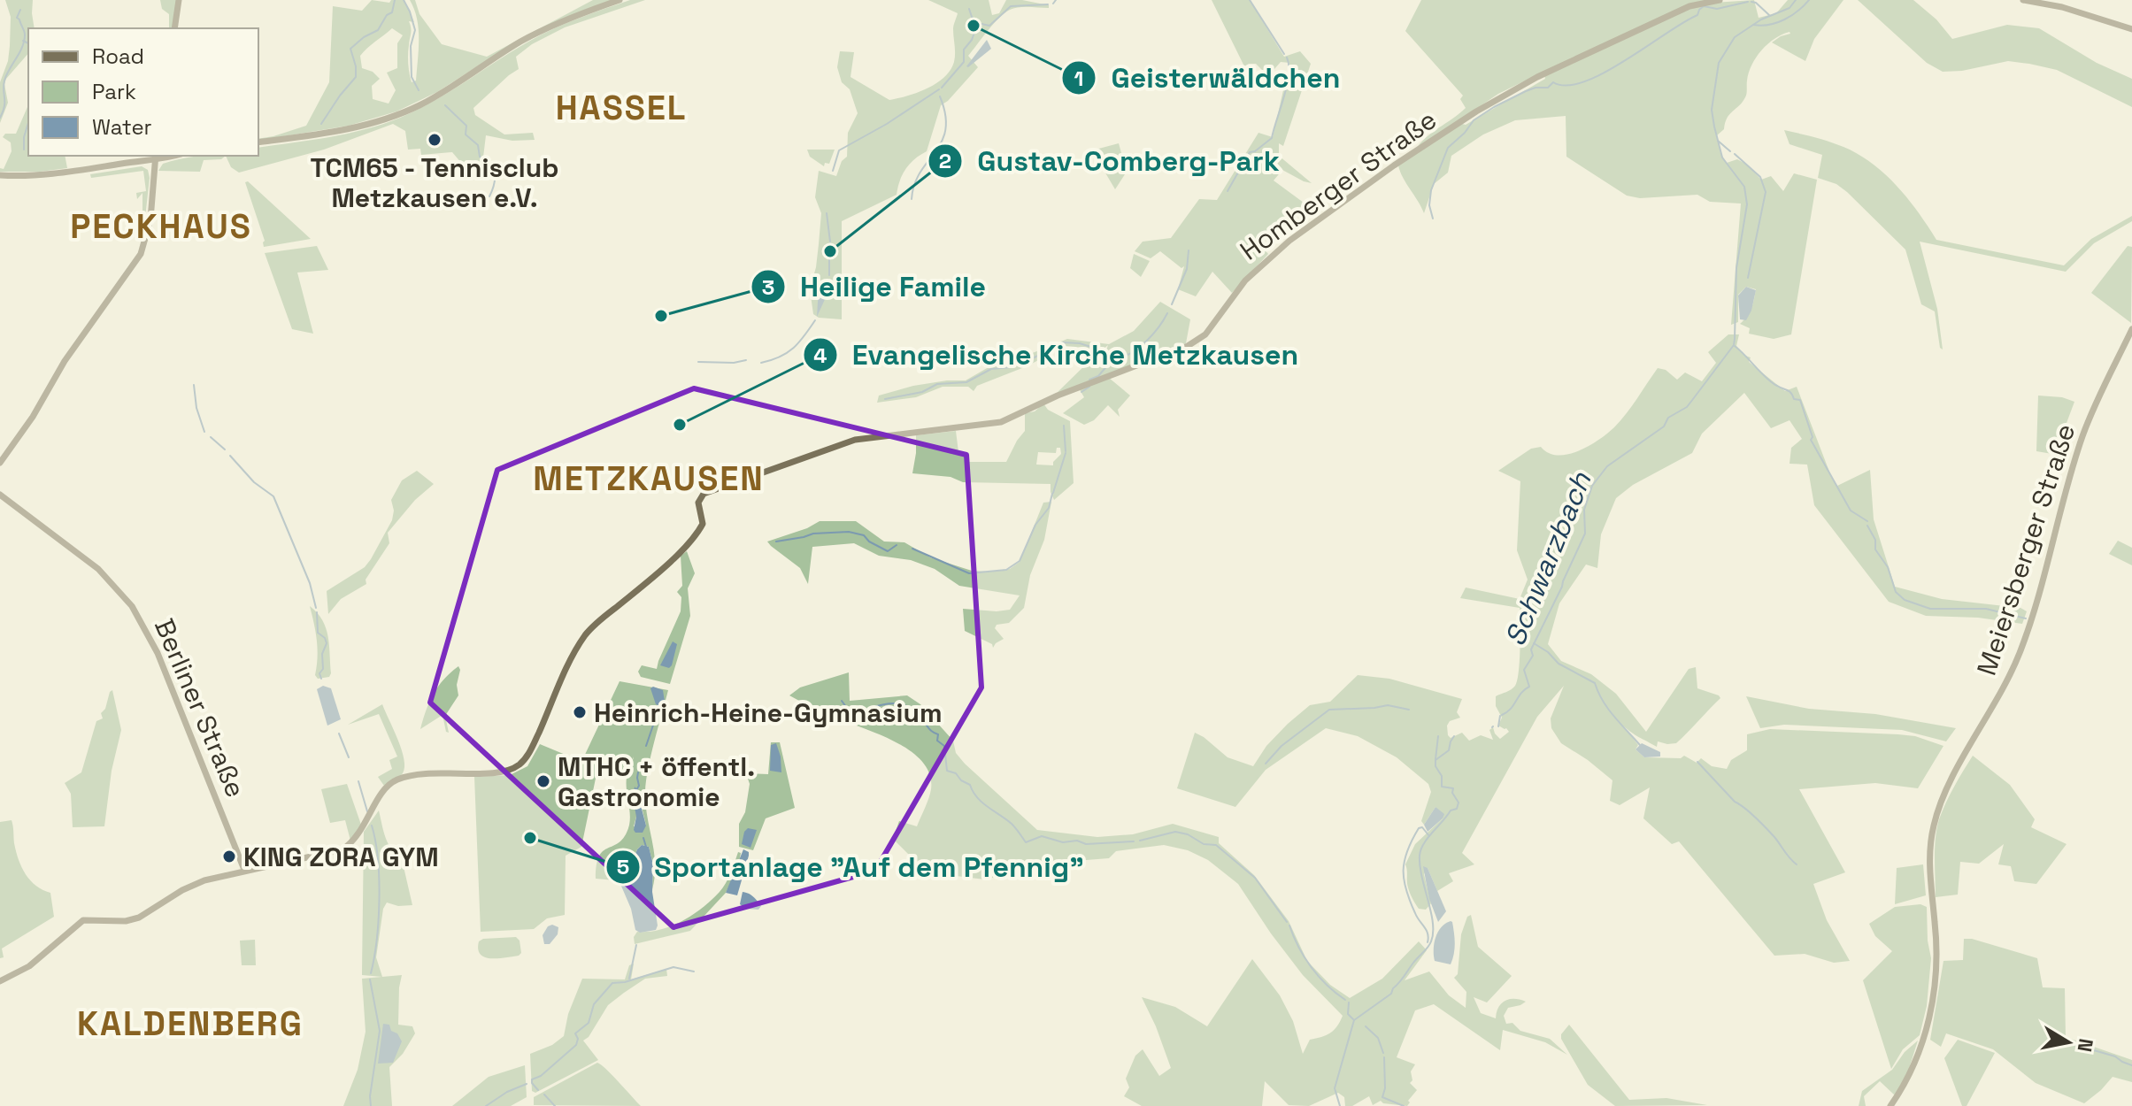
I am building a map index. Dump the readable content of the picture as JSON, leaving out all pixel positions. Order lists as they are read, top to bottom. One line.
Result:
{"streets":{"main road":["Homberger Straße","Meiersberger Straße","Berliner Straße"]},"crossings":[["Homberger Straße","Berliner Straße"]],"districts":["HASSEL","PECKHAUS","METZKAUSEN","KALDENBERG"],"water":["Schwarzbach"],"places":["Geisterwäldchen","TCM65 - Tennisclub Metzkausen e.V.","Gustav-Comberg-Park","Heilige Famile","Evangelische Kirche Metzkausen","Heinrich-Heine-Gymnasium","MTHC + öffentl. Gastronomie","Sportanlage \"Auf dem Pfennig\"","KING ZORA GYM"],"legend":["Road","Park","Water"],"north":"right"}
